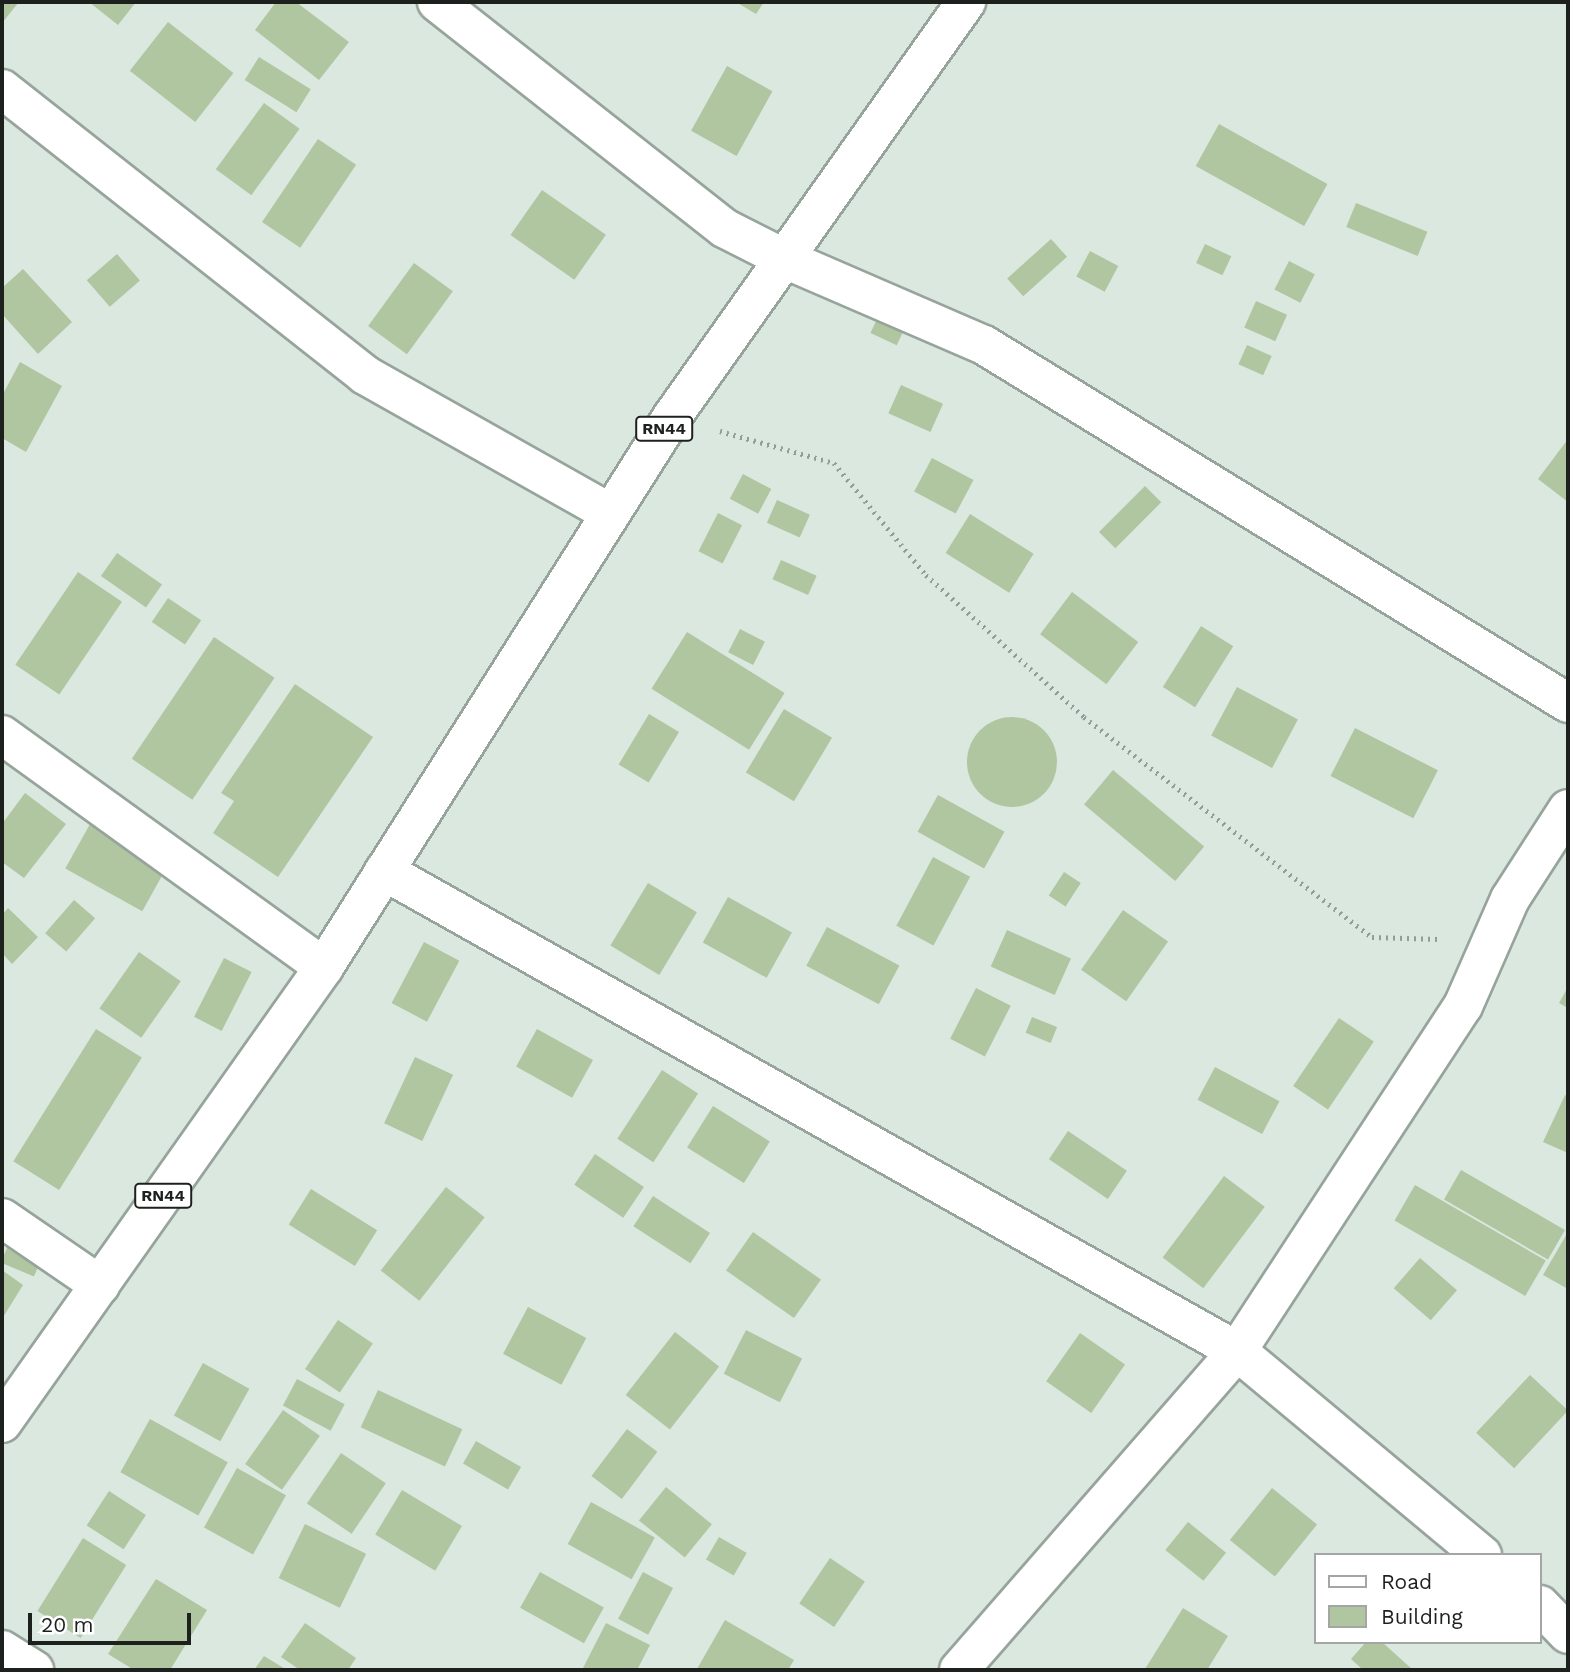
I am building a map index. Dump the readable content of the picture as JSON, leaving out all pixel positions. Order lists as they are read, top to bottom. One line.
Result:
{"streets":{"street":["RN44"]},"legend":["Road","Building"],"scale_bar":"20 m"}
